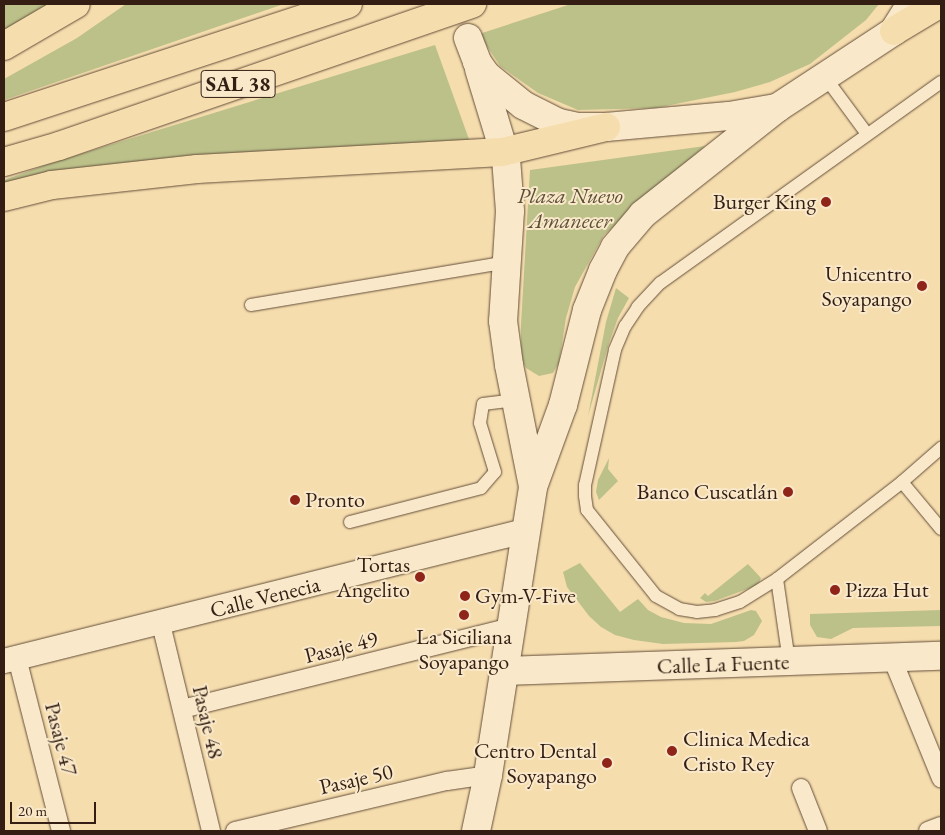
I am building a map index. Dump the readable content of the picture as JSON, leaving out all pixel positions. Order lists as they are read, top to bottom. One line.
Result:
{"streets":{"highway":["SAL 38"],"main road":["Calle La Fuente"],"street":["Calle Venecia","Pasaje 49","Pasaje 48","Pasaje 47","Pasaje 50"]},"crossings":[["Calle Venecia","Pasaje 48"],["Calle Venecia","Pasaje 47"],["Pasaje 49","Pasaje 48"]],"parks":["Plaza Nuevo Amanecer"],"places":["Burger King","Unicentro Soyapango","Banco Cuscatlán","Pronto","Tortas Angelito","Pizza Hut","Gym-V-Five","La Siciliana Soyapango","Clinica Medica Cristo Rey","Centro Dental Soyapango"],"scale_bar":"20 m"}
